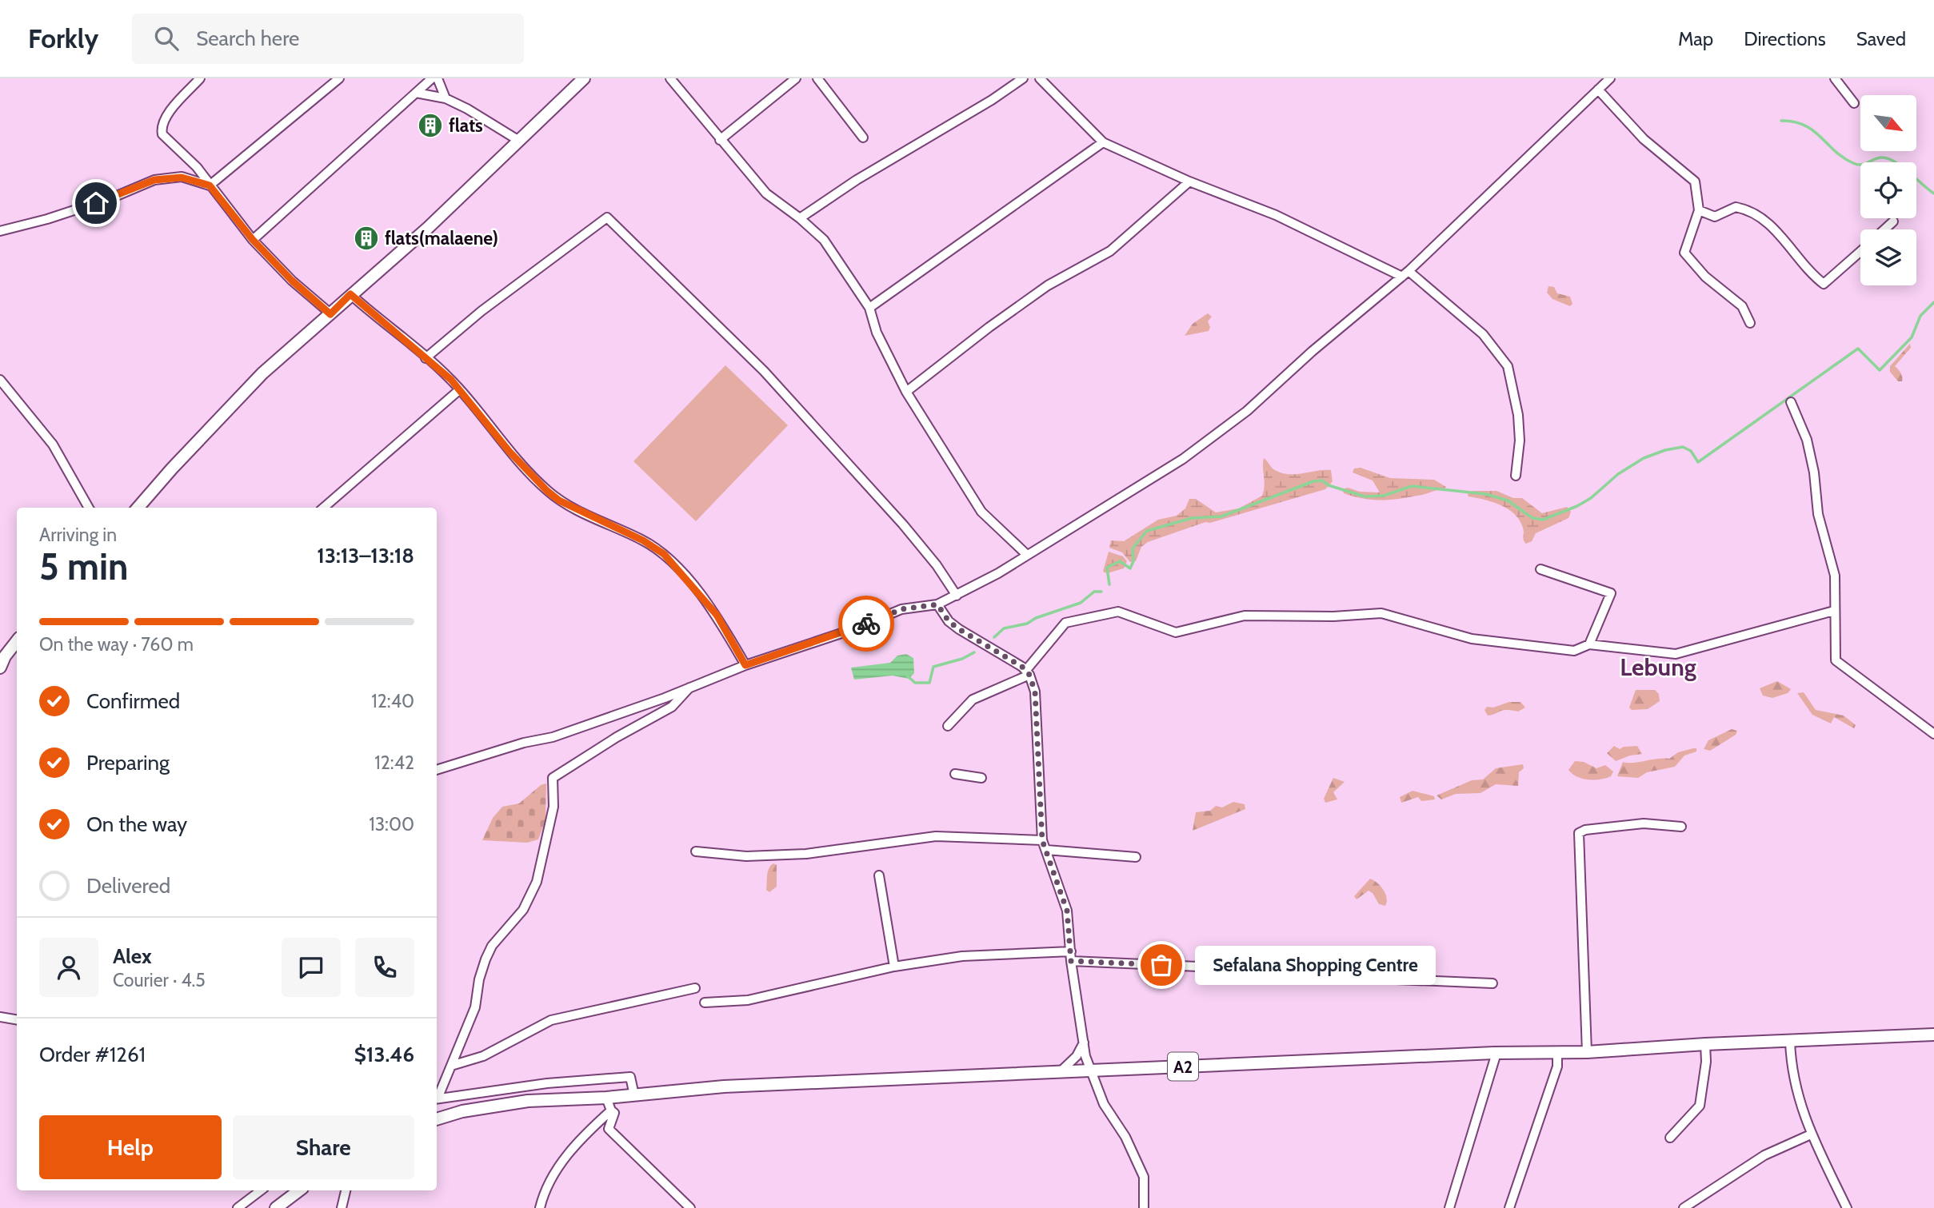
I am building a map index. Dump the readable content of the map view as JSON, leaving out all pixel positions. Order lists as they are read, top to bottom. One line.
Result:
{"streets":{"main road":["A2"]},"districts":["Lebung"],"places":{"building":["flats","flats(malaene)"],"other":["Sefalana Shopping Centre"]},"north":"bottom right","page":{"header":"Forkly","search":"Search here","nav":["Map","Directions","Saved"],"heading":["5 min","Arriving in","13:13–13:18"],"panel":["Alex","Courier · 4.5","Order #1261","$13.46"],"bar":"On the way · 760 m","list":[["Confirmed","12:40"],["Preparing","12:42"],["On the way","13:00"],"Delivered"],"bubble":"Sefalana Shopping Centre","buttons":["Help","Share"]}}
